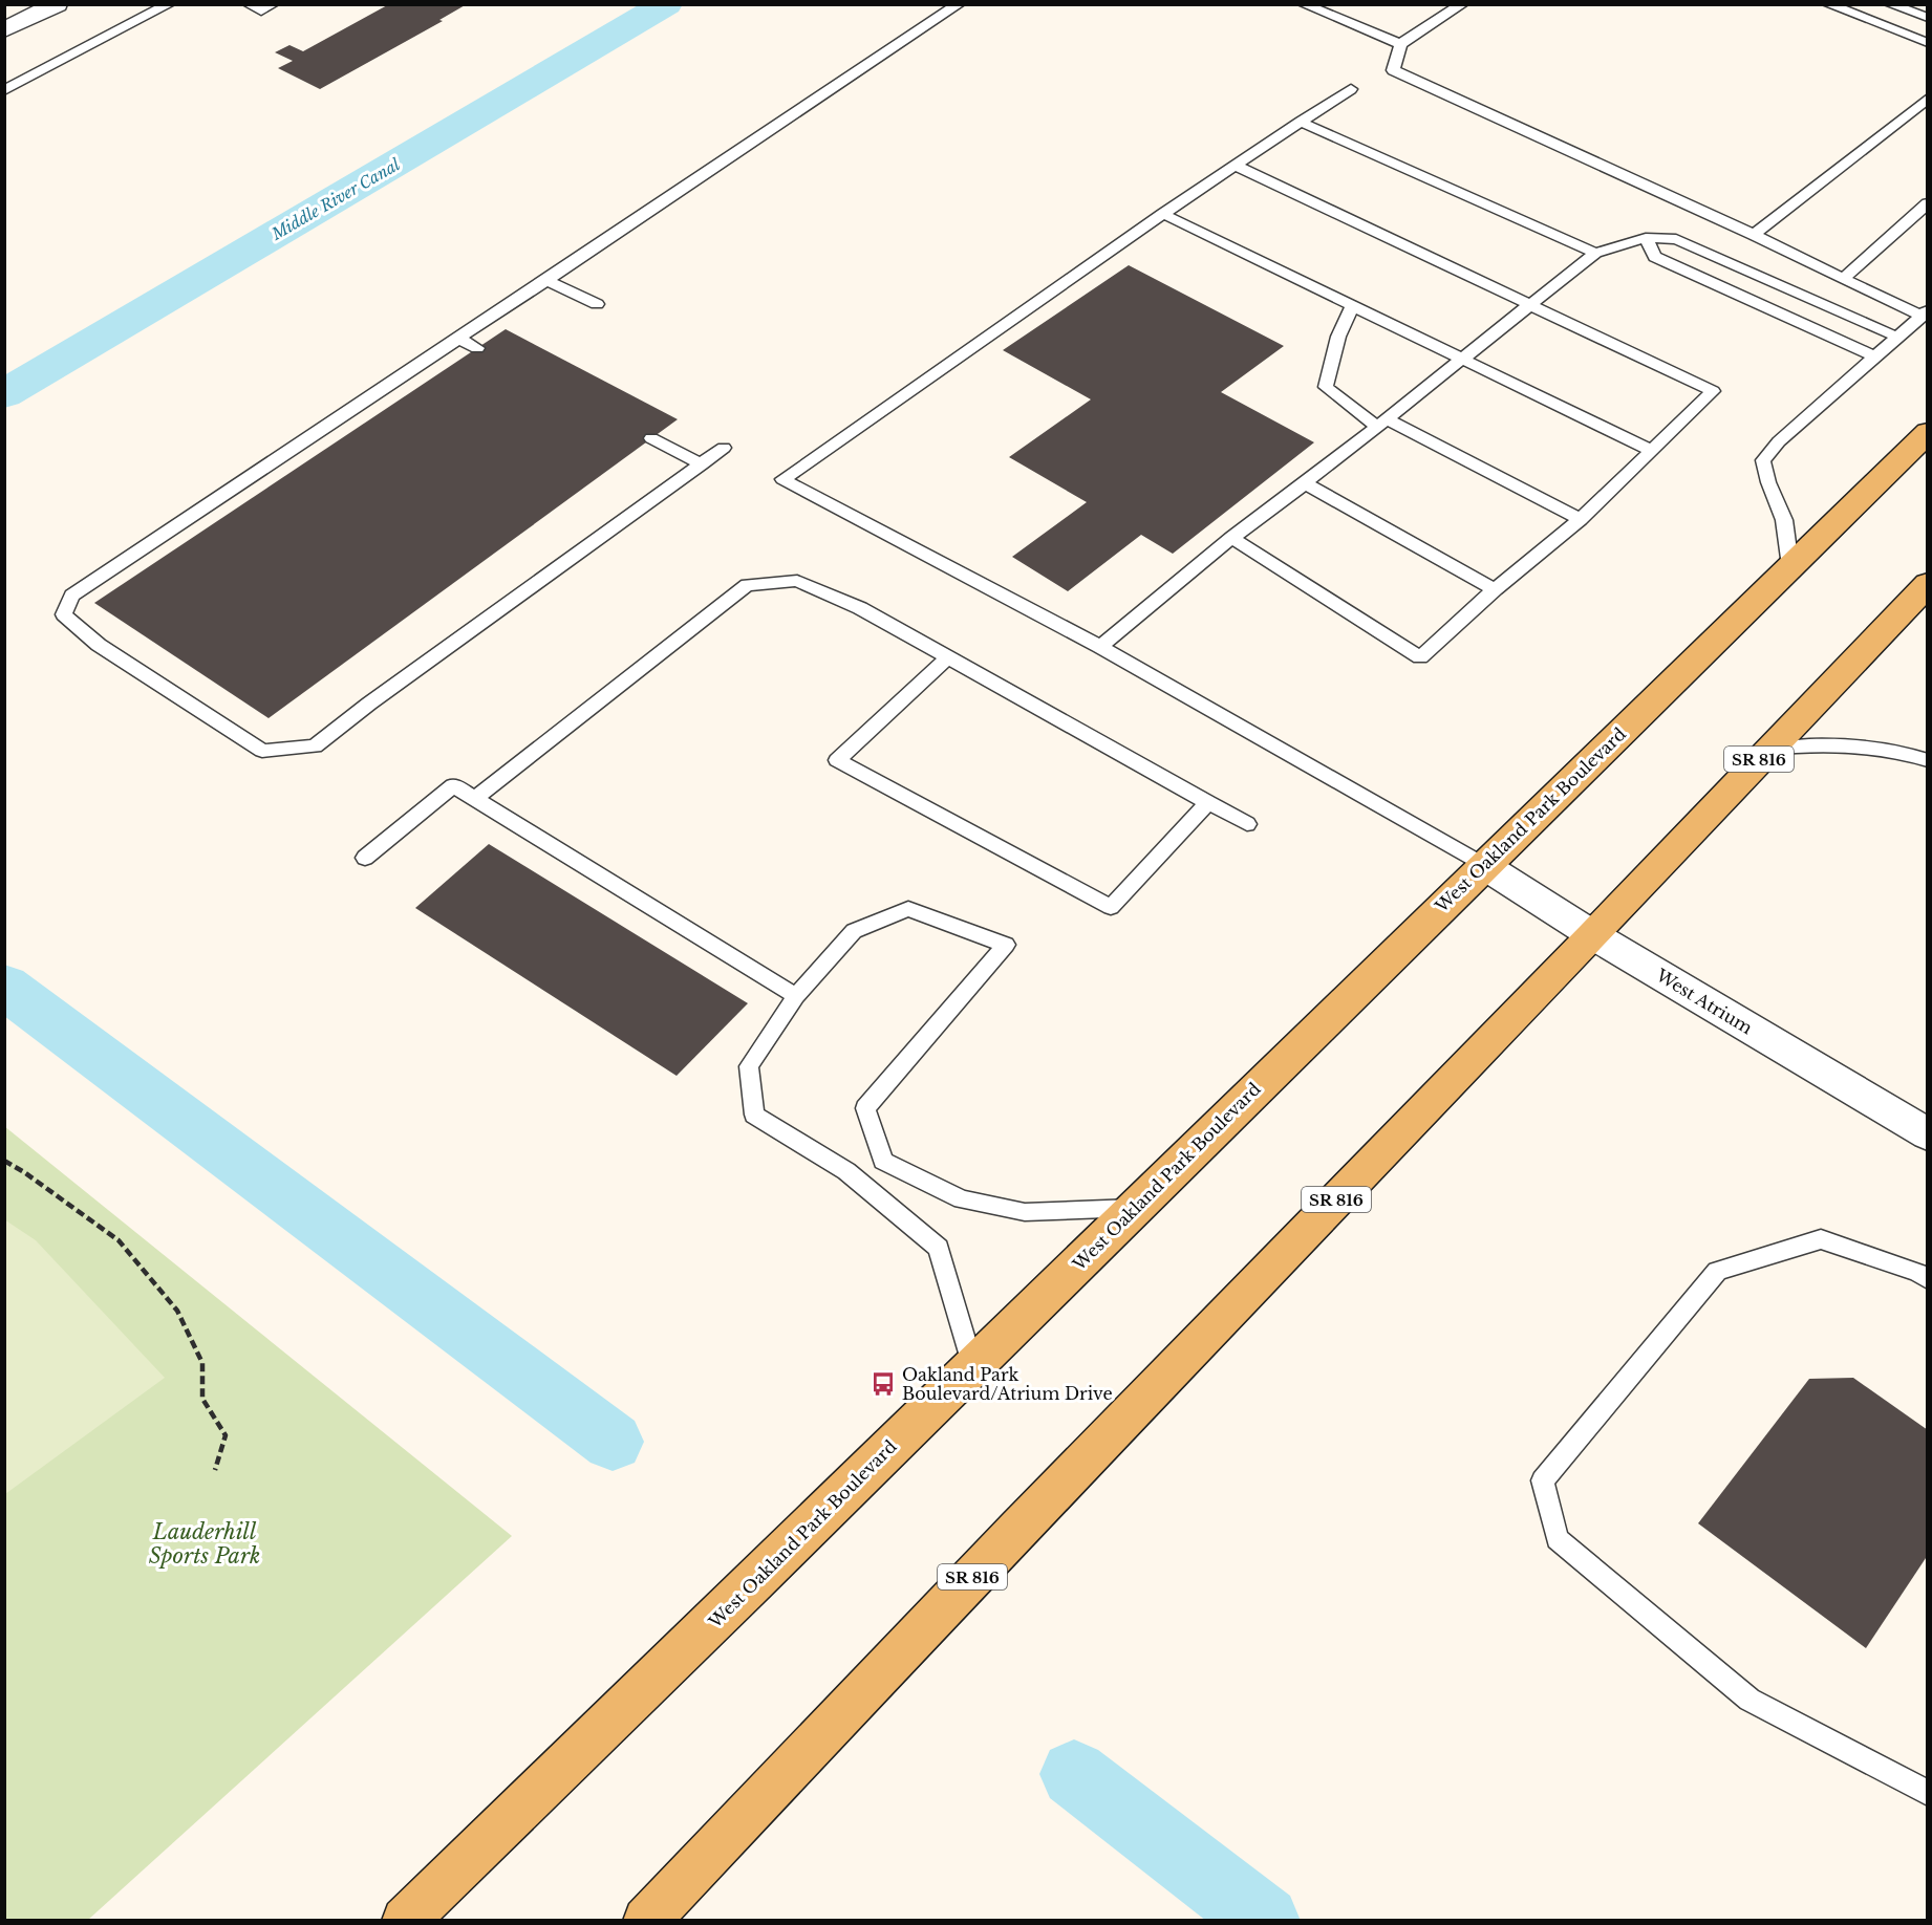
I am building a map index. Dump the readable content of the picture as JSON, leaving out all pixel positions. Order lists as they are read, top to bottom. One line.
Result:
{"streets":{"main road":["SR 816","West Oakland Park Boulevard"],"street":["West Atrium"]},"crossings":[["SR 816","West Atrium"],["West Oakland Park Boulevard","West Atrium"]],"water":["Middle River Canal"],"parks":["Lauderhill Sports Park"],"places":{"bus stop":["Oakland Park Boulevard/Atrium Drive"]}}
